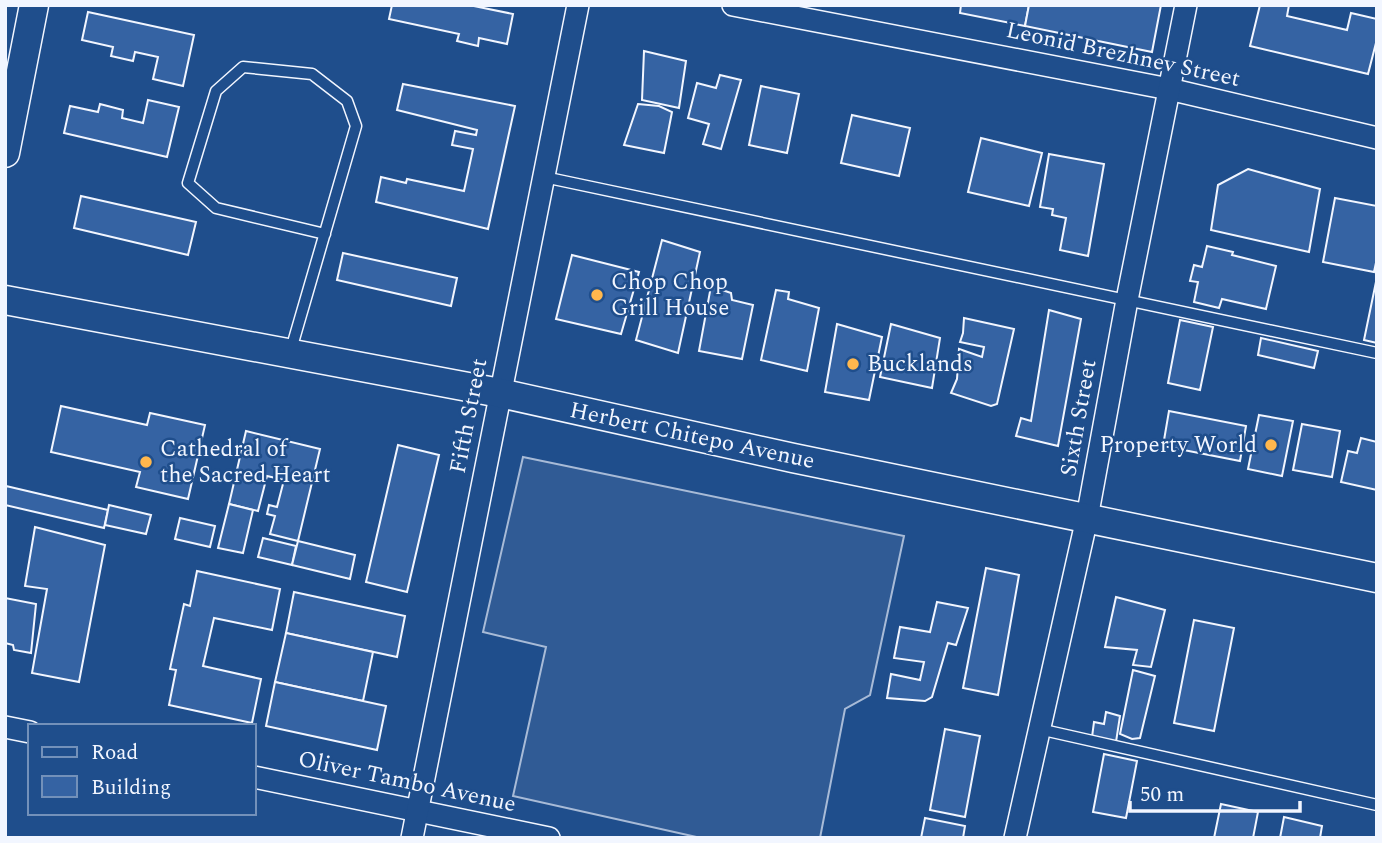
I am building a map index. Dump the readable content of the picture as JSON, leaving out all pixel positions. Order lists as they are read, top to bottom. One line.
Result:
{"streets":{"main road":["Herbert Chitepo Avenue"],"street":["Leonid Brezhnev Street","Fifth Street","Sixth Street","Oliver Tambo Avenue"]},"crossings":[["Leonid Brezhnev Street","Sixth Street"],["Fifth Street","Herbert Chitepo Avenue"],["Fifth Street","Oliver Tambo Avenue"],["Sixth Street","Herbert Chitepo Avenue"]],"places":["Chop Chop Grill House","Bucklands","Property World","Cathedral of the Sacred Heart"],"legend":["Road","Building"],"scale_bar":"50 m"}
